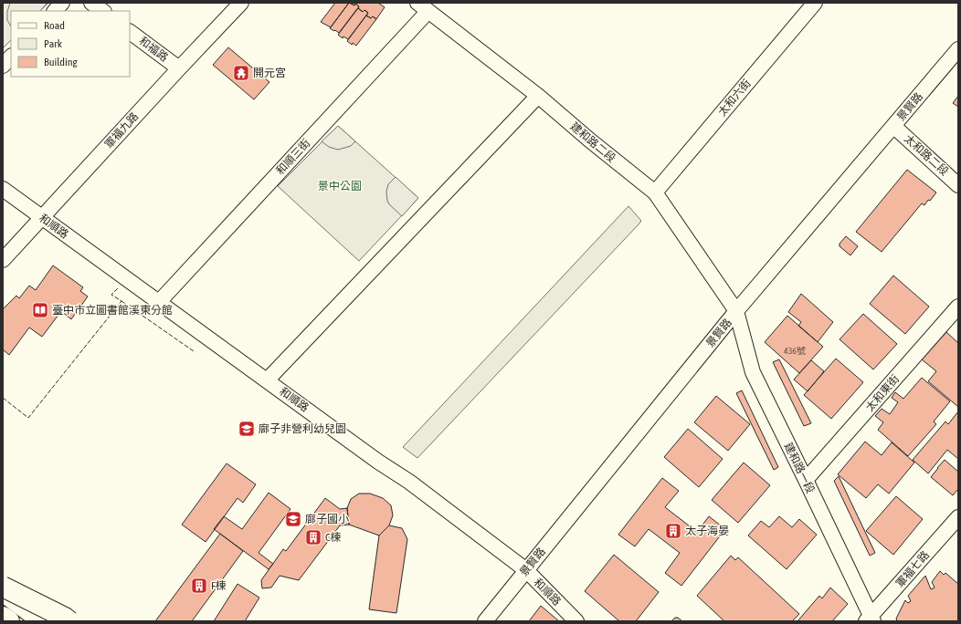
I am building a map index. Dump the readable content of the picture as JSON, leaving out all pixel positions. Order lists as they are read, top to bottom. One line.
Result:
{"streets":{"street":["和福路","太和六街","景賢路","軍福九路","建和路二段","太和路二段","和順三街","和順路","太和東街","建和路一段","軍福七路"]},"crossings":[["和福路","軍福九路"],["太和六街","建和路二段"],["景賢路","建和路二段"],["景賢路","太和路二段"],["景賢路","和順路"],["景賢路","建和路一段"],["軍福九路","和順路"],["建和路二段","和順三街"],["建和路二段","建和路一段"],["和順三街","和順路"],["太和東街","建和路一段"],["建和路一段","軍福七路"]],"parks":["景中公園"],"places":{"temple":["開元宮"],"library":["臺中市立圖書館溪東分館"],"school or university":["廍子非營利幼兒園","廍子國小"],"building":["太子海晏","C棟","F棟"]},"house_numbers":["436號"],"legend":["Road","Park","Building"]}
